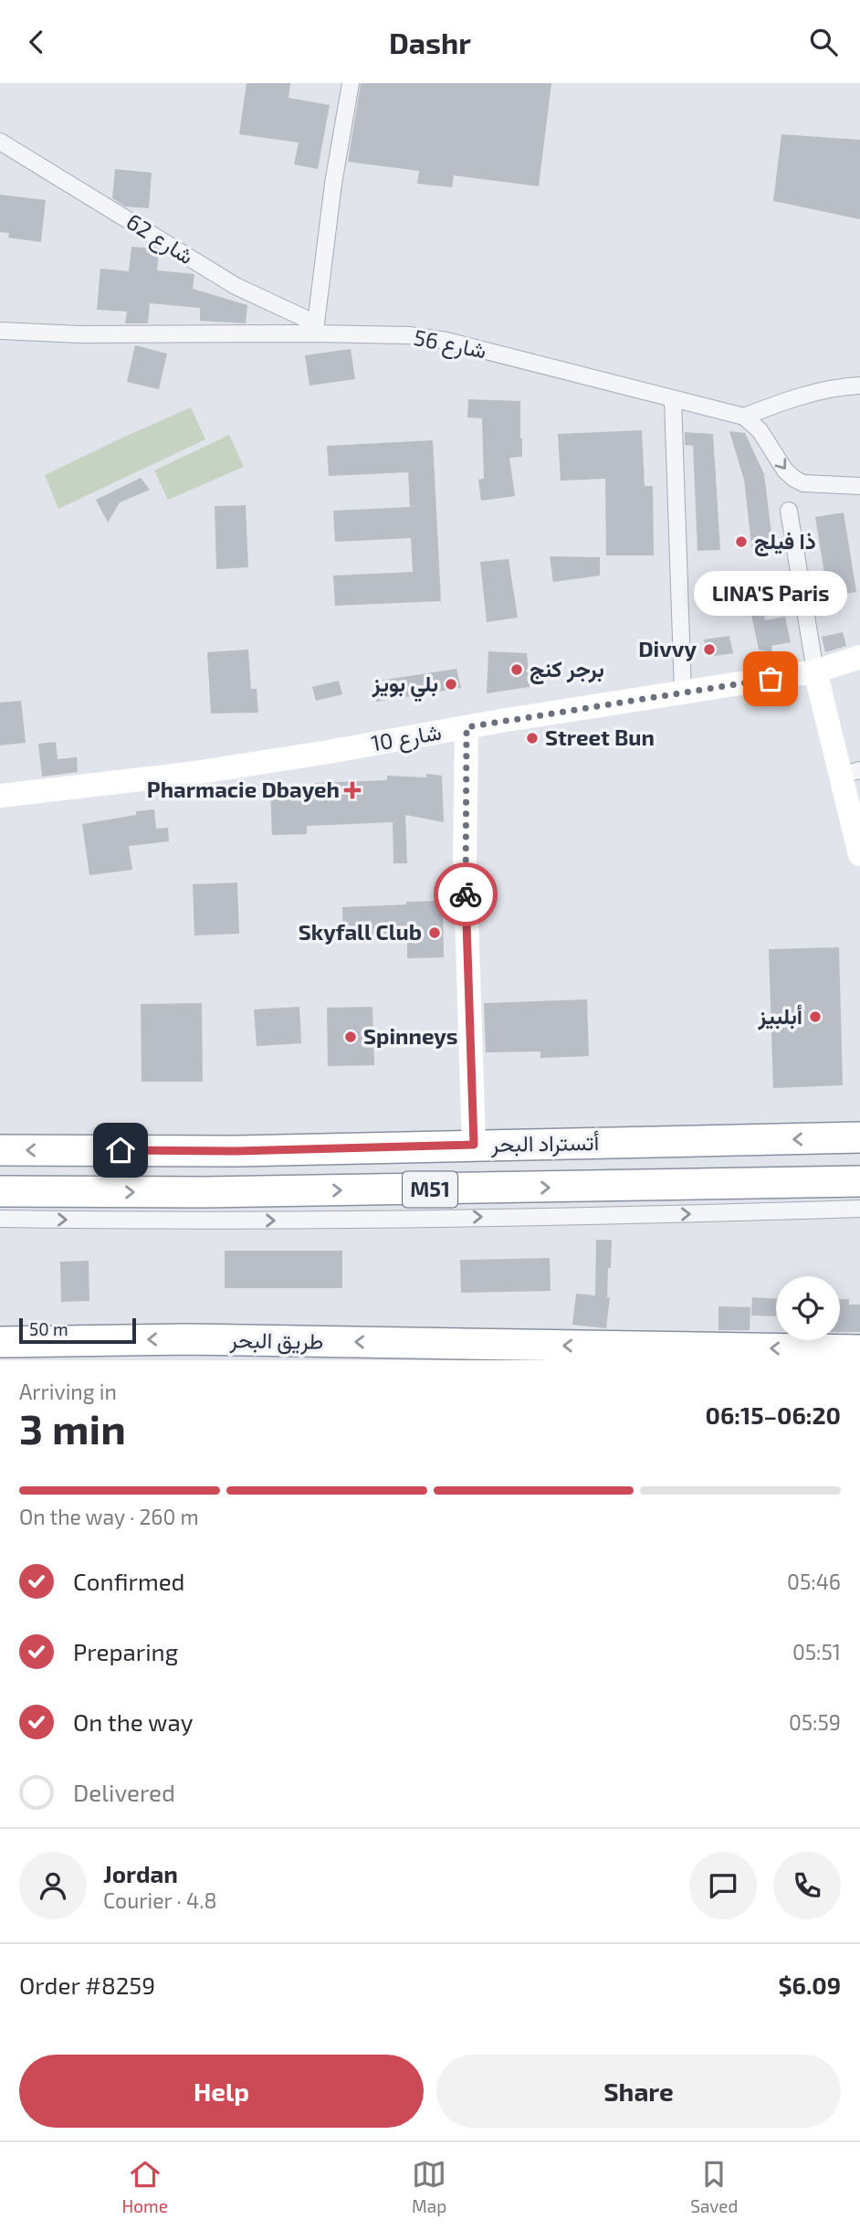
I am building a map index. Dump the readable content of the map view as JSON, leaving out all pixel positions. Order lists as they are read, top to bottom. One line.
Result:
{"streets":{"highway":["أتستراد البحر","M51","طريق البحر"],"street":["شارع 62","شارع 56","شارع 10"]},"crossings":[["شارع 62","شارع 56"]],"one_way":["طريق البحر"],"places":{"other":["ذا فيلج","Divvy","برجر كنج","LINA'S Paris","بلي بويز","Street Bun","Skyfall Club","أبلبيز","Spinneys"],"health":["Pharmacie Dbayeh"]},"scale_bar":"50 m","page":{"header":"Dashr","bubble":"LINA'S Paris","scale":"50 m","heading":["3 min","Arriving in","06:15–06:20"],"panel":["Jordan","Courier · 4.8","Order #8259","$6.09"],"bar":"On the way · 260 m","list":[["Confirmed","05:46"],["Preparing","05:51"],["On the way","05:59"],"Delivered"],"buttons":["Help","Share"],"tabs":["Home","Map","Saved"]}}
